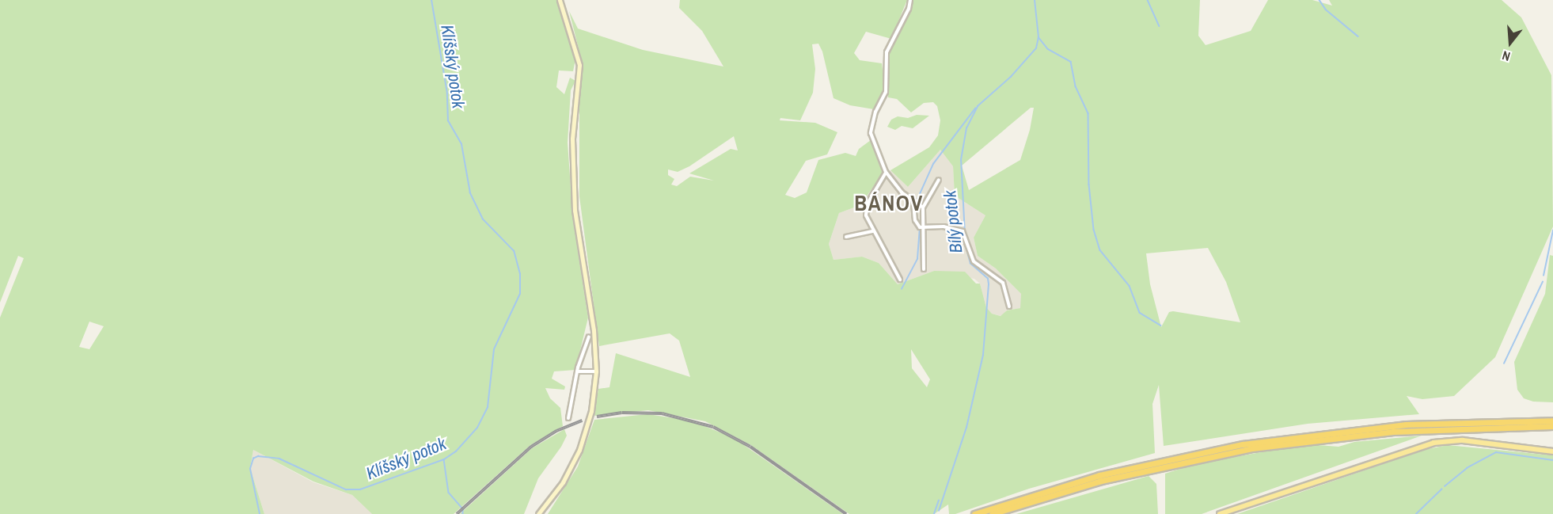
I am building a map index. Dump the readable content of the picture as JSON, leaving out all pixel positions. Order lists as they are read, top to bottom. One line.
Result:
{"districts":["BÁNOV"],"water":["Klíšský potok","Bílý potok"],"north":"bottom"}
